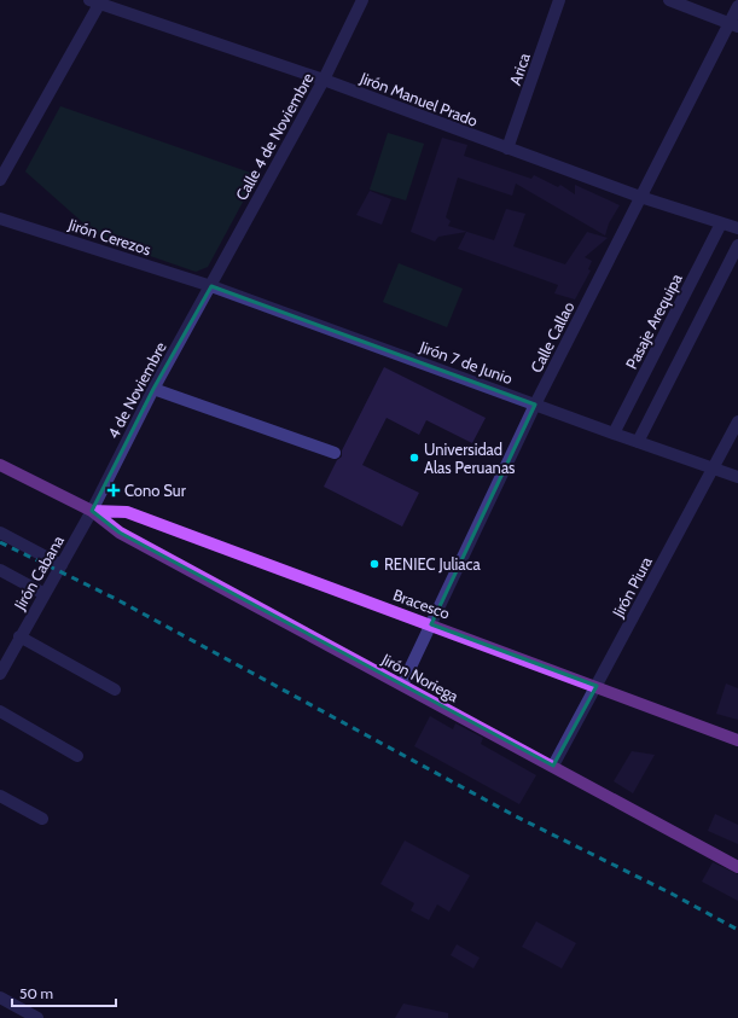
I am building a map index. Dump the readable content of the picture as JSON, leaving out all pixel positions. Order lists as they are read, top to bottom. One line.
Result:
{"streets":{"main road":["Bracesco","Jirón Noriega"],"street":["Arica","Jirón Manuel Prado","Calle 4 de Noviembre","Jirón Cerezos","Pasaje Arequipa","Calle Callao","Jirón 7 de Junio","4 de Noviembre","Jirón Cabana","Jirón Piura"]},"crossings":[["Arica","Jirón Manuel Prado"],["Jirón Manuel Prado","Calle 4 de Noviembre"],["Jirón Manuel Prado","Pasaje Arequipa"],["Jirón Manuel Prado","Calle Callao"],["Calle 4 de Noviembre","Jirón Cerezos"],["Calle 4 de Noviembre","Jirón 7 de Junio"],["Calle 4 de Noviembre","4 de Noviembre"],["Jirón Cerezos","Jirón 7 de Junio"],["Jirón Cerezos","4 de Noviembre"],["Pasaje Arequipa","Jirón 7 de Junio"],["Calle Callao","Jirón 7 de Junio"],["Calle Callao","Bracesco"],["Calle Callao","Jirón Noriega"],["Jirón 7 de Junio","4 de Noviembre"],["Jirón 7 de Junio","Jirón Piura"],["4 de Noviembre","Jirón Cabana"],["4 de Noviembre","Bracesco"],["4 de Noviembre","Jirón Noriega"],["Jirón Cabana","Bracesco"],["Jirón Cabana","Jirón Noriega"],["Jirón Piura","Bracesco"],["Jirón Piura","Jirón Noriega"],["Bracesco","Jirón Noriega"]],"places":{"other":["Universidad Alas Peruanas","RENIEC Juliaca"],"health":["Cono Sur"]},"scale_bar":"50 m"}
